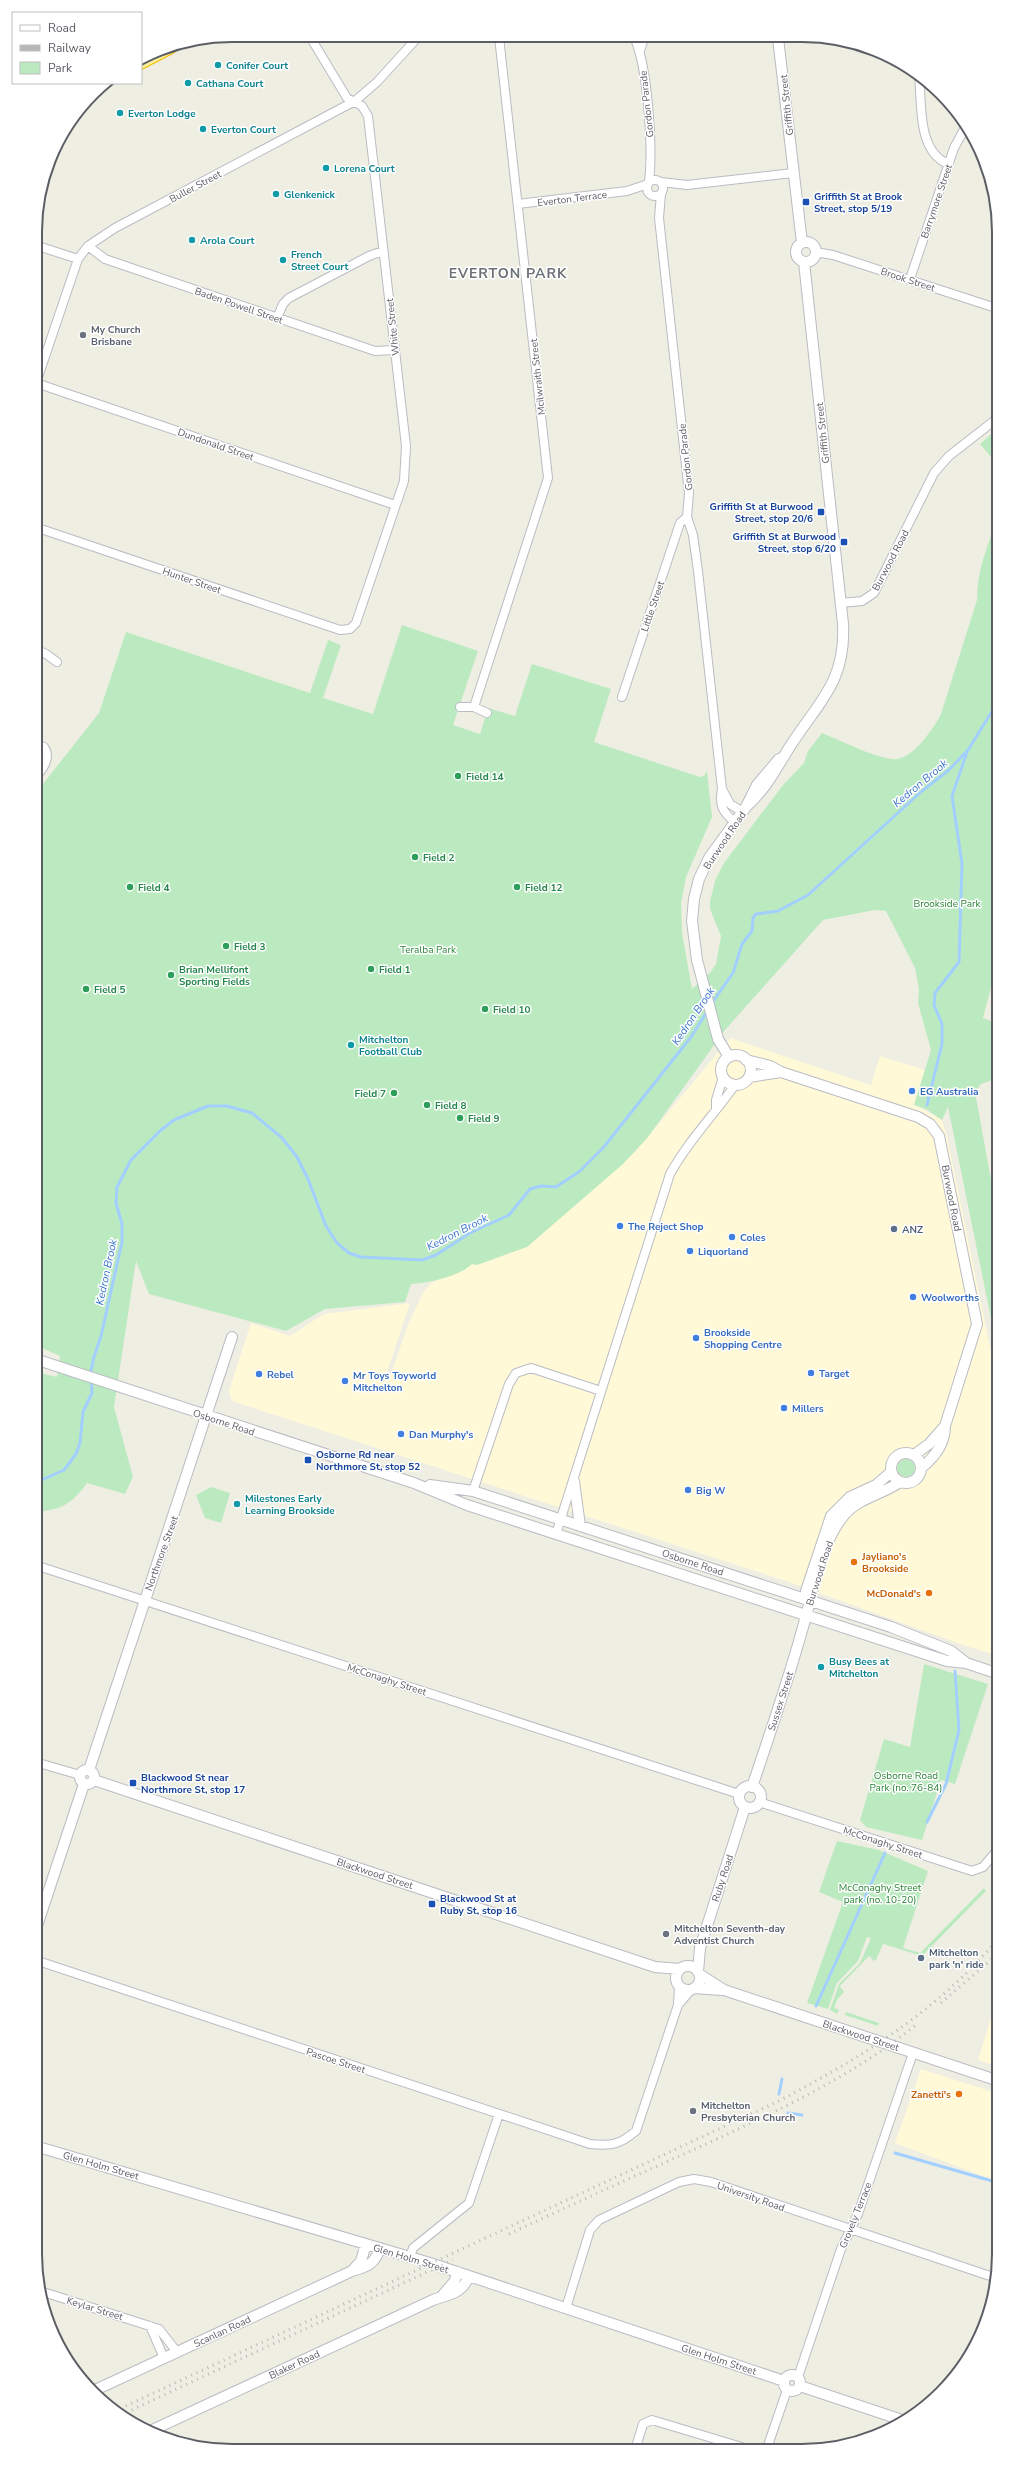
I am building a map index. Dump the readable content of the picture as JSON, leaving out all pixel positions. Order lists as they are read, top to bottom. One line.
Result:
{"streets":{"street":["Gordon Parade","Griffith Street","Buller Street","Everton Terrace","Barrymore Street","Brook Street","Baden Powell Street","White Street","Mcilwraith Street","Dundonald Street","Burwood Road","Hunter Street","Little Street","Osborne Road","Northmore Street","McConaghy Street","Sussex Street","Blackwood Street","Ruby Road","Pascoe Street","Glen Holm Street","University Road","Grovely Terrace","Keylar Street","Scanlan Road","Blaker Road"]},"crossings":[["Gordon Parade","Everton Terrace"],["Gordon Parade","Burwood Road"],["Gordon Parade","Little Street"],["Griffith Street","Brook Street"],["Griffith Street","Burwood Road"],["Buller Street","Baden Powell Street"],["Buller Street","White Street"],["Everton Terrace","Mcilwraith Street"],["Barrymore Street","Brook Street"],["Baden Powell Street","White Street"],["White Street","Dundonald Street"],["White Street","Hunter Street"],["Burwood Road","Osborne Road"],["Burwood Road","Sussex Street"],["Osborne Road","Northmore Street"],["Osborne Road","Sussex Street"],["Northmore Street","McConaghy Street"],["Northmore Street","Blackwood Street"],["McConaghy Street","Sussex Street"],["McConaghy Street","Ruby Road"],["Sussex Street","Ruby Road"],["Blackwood Street","Ruby Road"],["Blackwood Street","Grovely Terrace"],["Glen Holm Street","University Road"],["Glen Holm Street","Scanlan Road"],["Glen Holm Street","Blaker Road"],["University Road","Grovely Terrace"],["Keylar Street","Scanlan Road"]],"districts":["EVERTON PARK"],"water":["Kedron Brook"],"parks":["Brookside Park","Teralba Park","Osborne Road Park (no. 76-84)","McConaghy Street park (no. 10-20)"],"places":{"other":["Conifer Court","Cathana Court","Everton Lodge","Everton Court","Lorena Court","Glenkenick","Arola Court","French Street Court","My Church Brisbane","Field 14","Field 2","Field 4","Field 12","Field 3","Field 1","Brian Mellifont Sporting Fields","Field 5","Field 10","Mitchelton Football Club","EG Australia","Field 7","Field 8","Field 9","The Reject Shop","ANZ","Coles","Liquorland","Woolworths","Brookside Shopping Centre","Target","Rebel","Mr Toys Toyworld Mitchelton","Millers","Dan Murphy's","Big W","Milestones Early Learning Brookside","Jayliano's Brookside","McDonald's","Busy Bees at Mitchelton","Mitchelton Seventh-day Adventist Church","Mitchelton park 'n' ride","Zanetti's","Mitchelton Presbyterian Church"],"transit":["Griffith St at Brook Street, stop 5/19","Griffith St at Burwood Street, stop 20/6","Griffith St at Burwood Street, stop 6/20","Osborne Rd near Northmore St, stop 52","Blackwood St near Northmore St, stop 17","Blackwood St at Ruby St, stop 16"]},"legend":["Road","Railway","Park"]}
